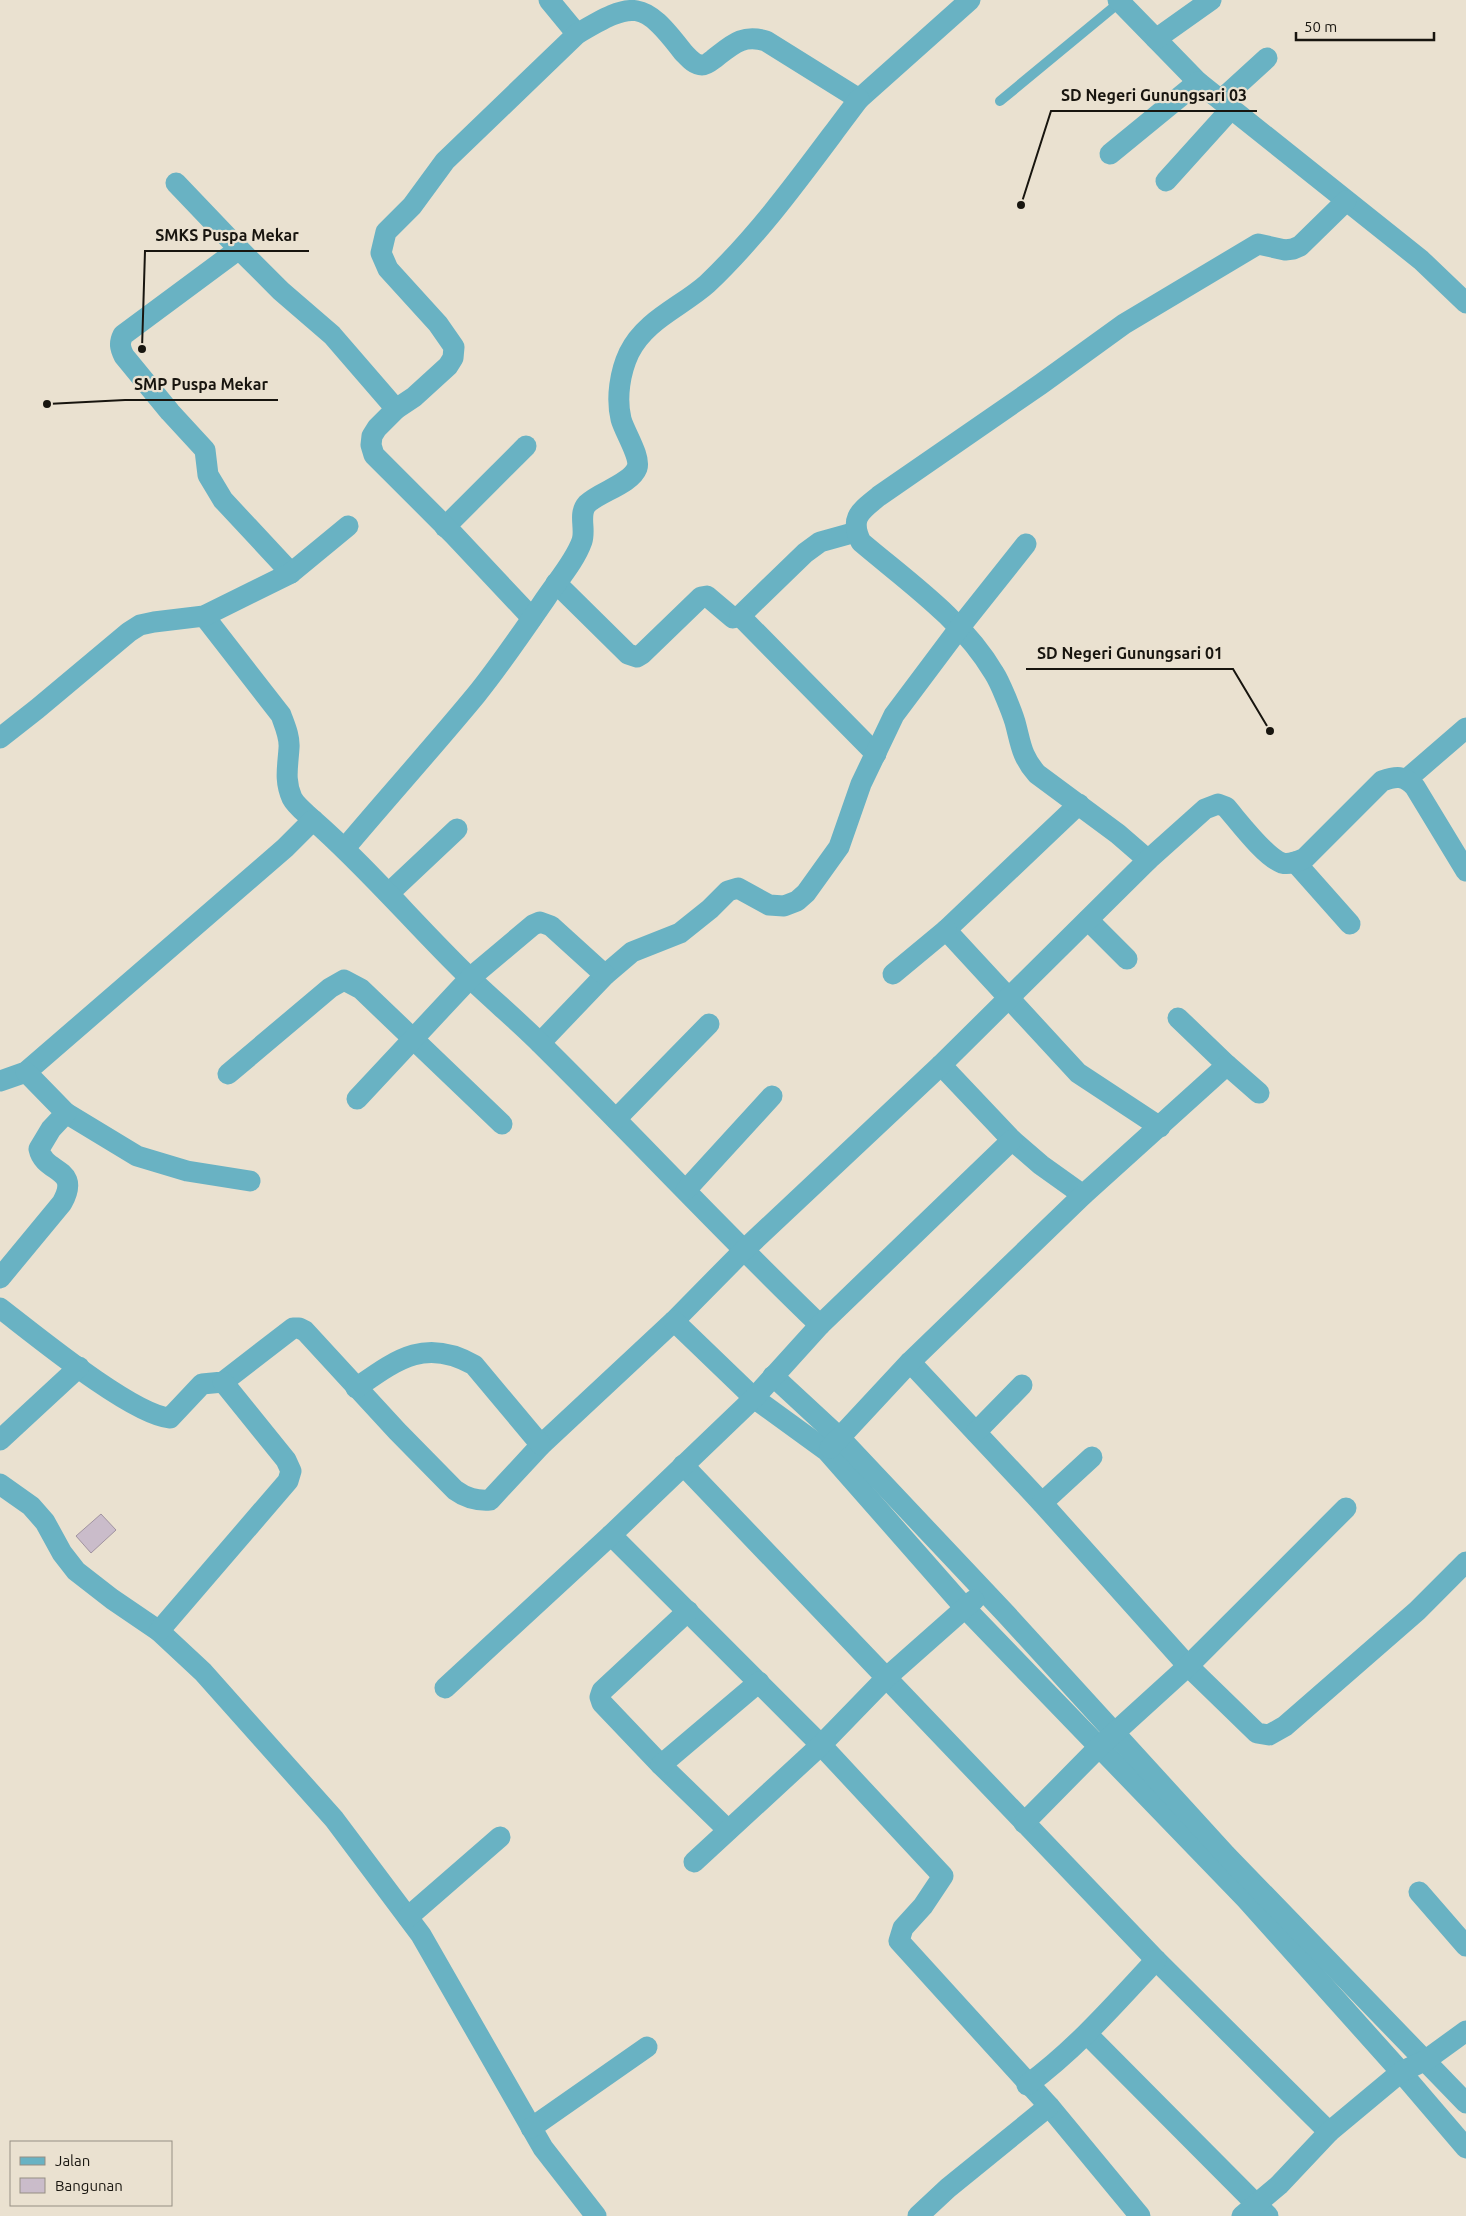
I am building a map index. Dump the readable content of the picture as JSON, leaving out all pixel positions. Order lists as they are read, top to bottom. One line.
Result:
{"places":["SD Negeri Gunungsari 03","SMKS Puspa Mekar","SMP Puspa Mekar","SD Negeri Gunungsari 01"],"legend":["Jalan","Bangunan"],"scale_bar":"50 m"}
